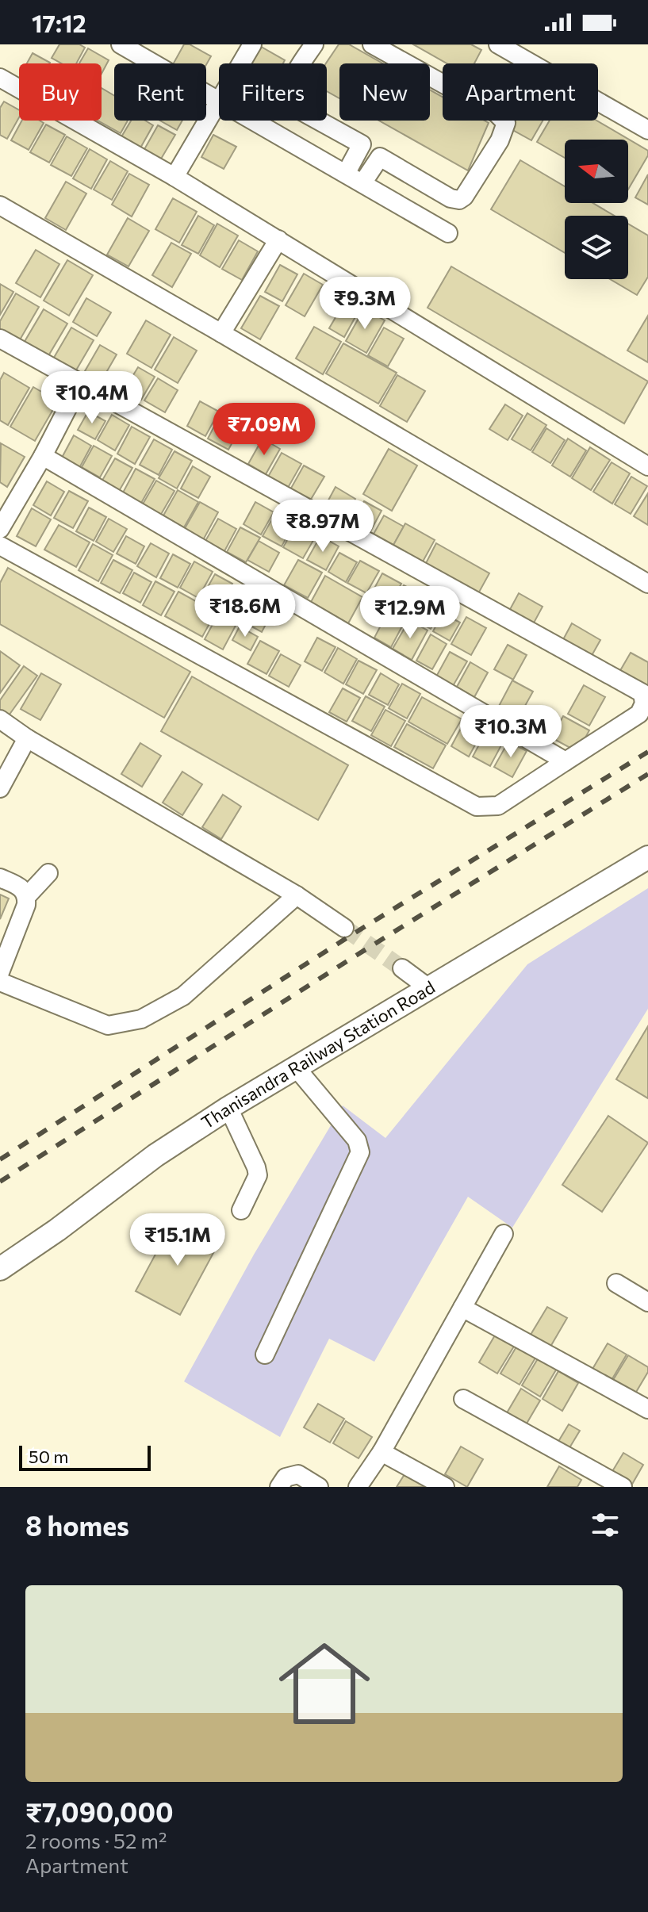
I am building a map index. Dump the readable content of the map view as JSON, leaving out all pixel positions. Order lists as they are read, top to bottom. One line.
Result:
{"streets":{"street":["Thanisandra Railway Station Road"]},"scale_bar":"50 m","north":"left","page":{"status":"17:12","chip":["Buy","Rent","Filters","New","Apartment"],"price":["₹9.3M","₹10.4M","₹7.09M","₹8.97M","₹18.6M","₹12.9M","₹10.3M","₹15.1M"],"scale":"50 m","heading":"8 homes","list":[{"name":"₹7,090,000","note":"2 rooms · 52 m² · Apartment"}]}}
